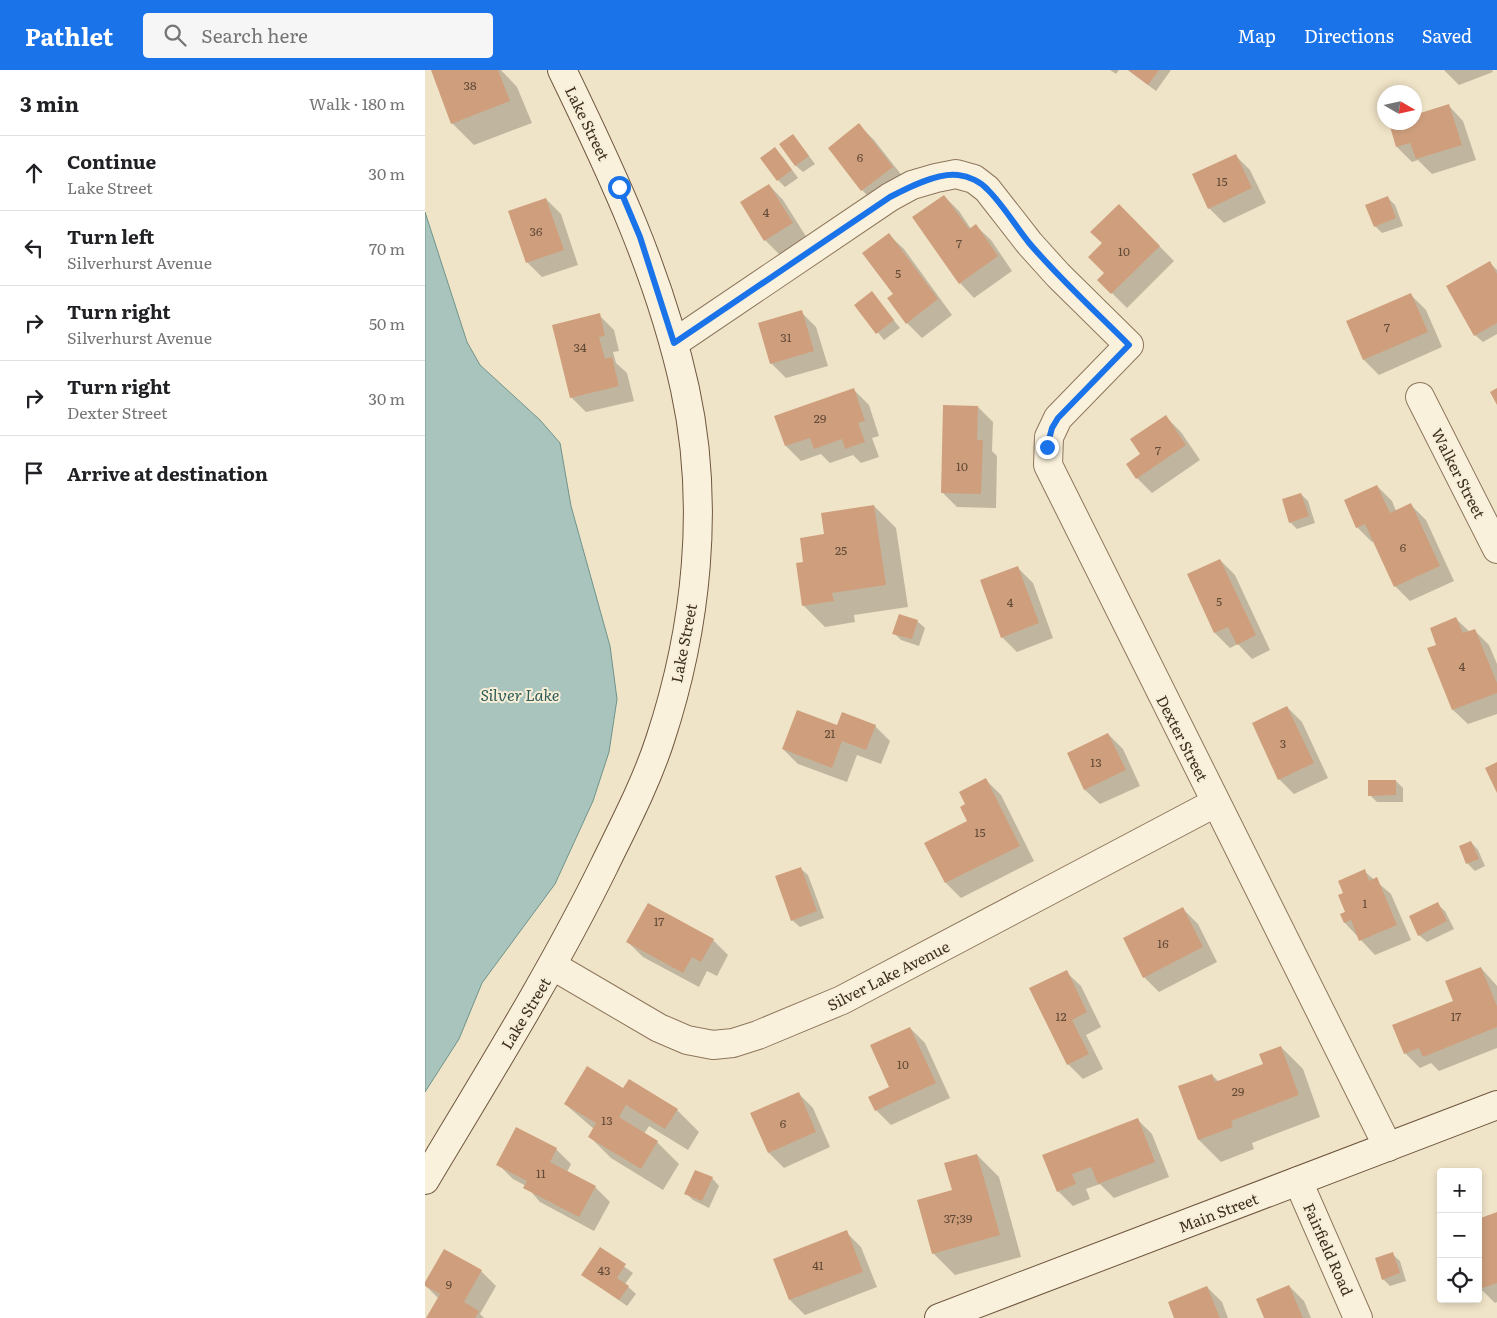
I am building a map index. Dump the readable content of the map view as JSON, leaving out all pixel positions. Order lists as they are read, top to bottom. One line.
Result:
{"streets":{"street":["Lake Street","Walker Street","Dexter Street","Silver Lake Avenue","Main Street","Fairfield Road"]},"crossings":[["Lake Street","Dexter Street"],["Lake Street","Silver Lake Avenue"],["Dexter Street","Silver Lake Avenue"],["Dexter Street","Main Street"],["Main Street","Fairfield Road"]],"water":["Silver Lake"],"house_numbers":["38","6","15","4","36","7","10","5","7","31","34","29","7","10","6","25","5","4","4","21","3","13","15","1","17","16","12","17","10","29","13","6","11","37;39","41","43","9"],"north":"right","page":{"header":"Pathlet","search":"Search here","nav":["Map","Directions","Saved"],"heading":["3 min","Walk · 180 m"],"list":[["Continue","Lake Street","30 m"],["Turn left","Silverhurst Avenue","70 m"],["Turn right","Silverhurst Avenue","50 m"],["Turn right","Dexter Street","30 m"],"Arrive at destination"],"map_buttons":["+","−"]}}
